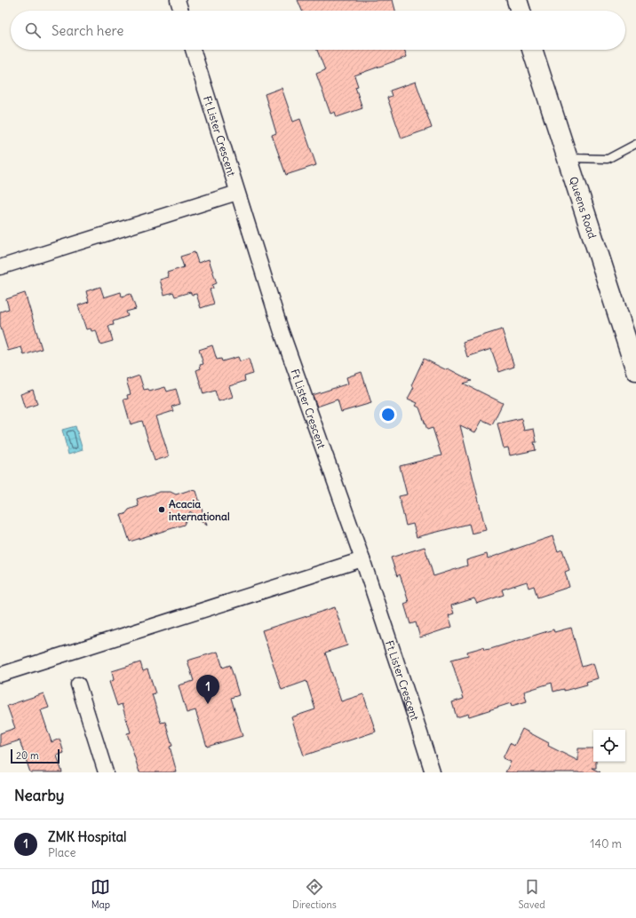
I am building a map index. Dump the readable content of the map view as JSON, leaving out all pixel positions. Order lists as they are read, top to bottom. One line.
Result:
{"streets":{"highway":["Queens Road"],"street":["Ft Lister Crescent"]},"places":["Acacia international"],"scale_bar":"20 m","page":{"search":"Search here","pins":"1","scale":"20 m","heading":"Nearby","list":[{"mark":"1","name":"ZMK Hospital","note":"Place","value":"140 m"}],"nav":["Map","Directions","Saved"]}}
